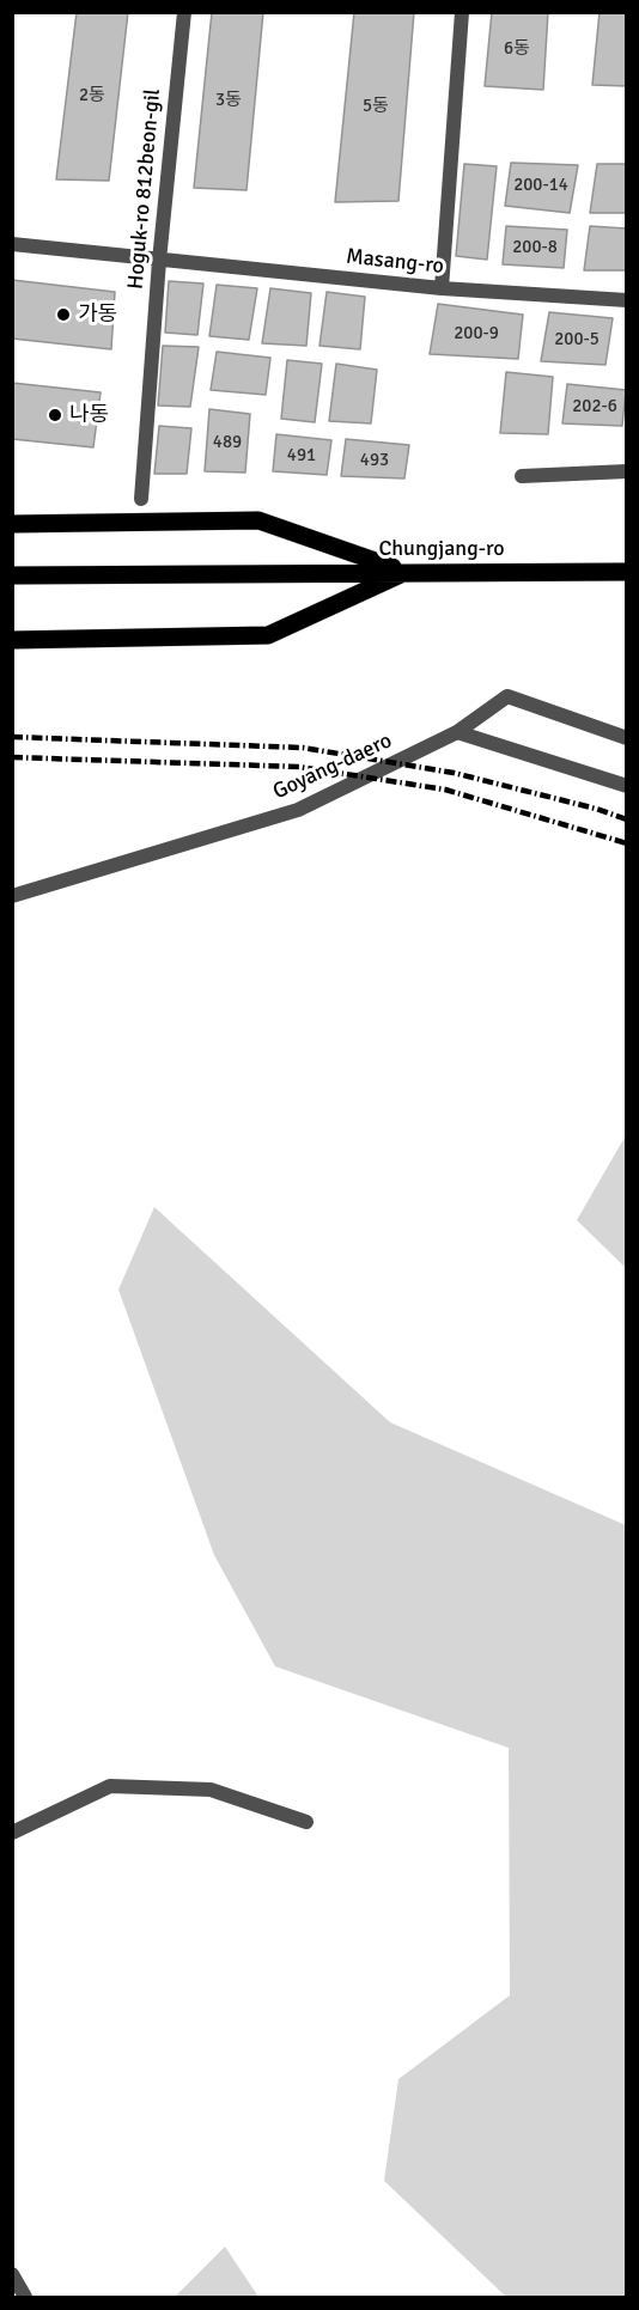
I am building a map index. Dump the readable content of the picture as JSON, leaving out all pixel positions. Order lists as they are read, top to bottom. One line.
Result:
{"streets":{"main road":["Chungjang-ro"],"street":["Hoguk-ro 812beon-gil","Masang-ro","Goyang-daero"]},"crossings":[["Hoguk-ro 812beon-gil","Masang-ro"]],"places":["가동","나동"],"house_numbers":["6동","2동","3동","5동","200-14","200-8","200-9","200-5","202-6","489","491","493"]}
